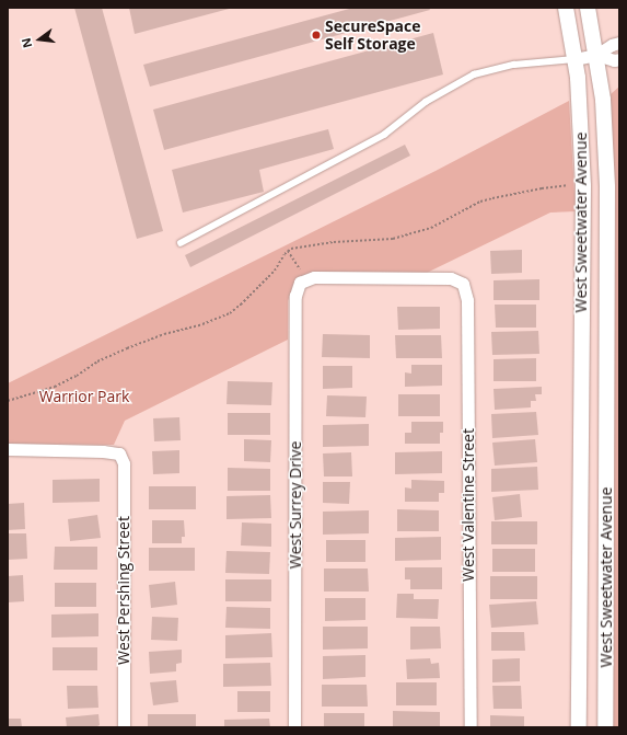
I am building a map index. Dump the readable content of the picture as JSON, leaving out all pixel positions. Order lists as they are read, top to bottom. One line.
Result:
{"streets":{"street":["West Sweetwater Avenue","West Surrey Drive","West Valentine Street","West Pershing Street"]},"crossings":[["West Surrey Drive","West Valentine Street"]],"parks":["Warrior Park"],"places":["SecureSpace Self Storage"],"north":"left"}
